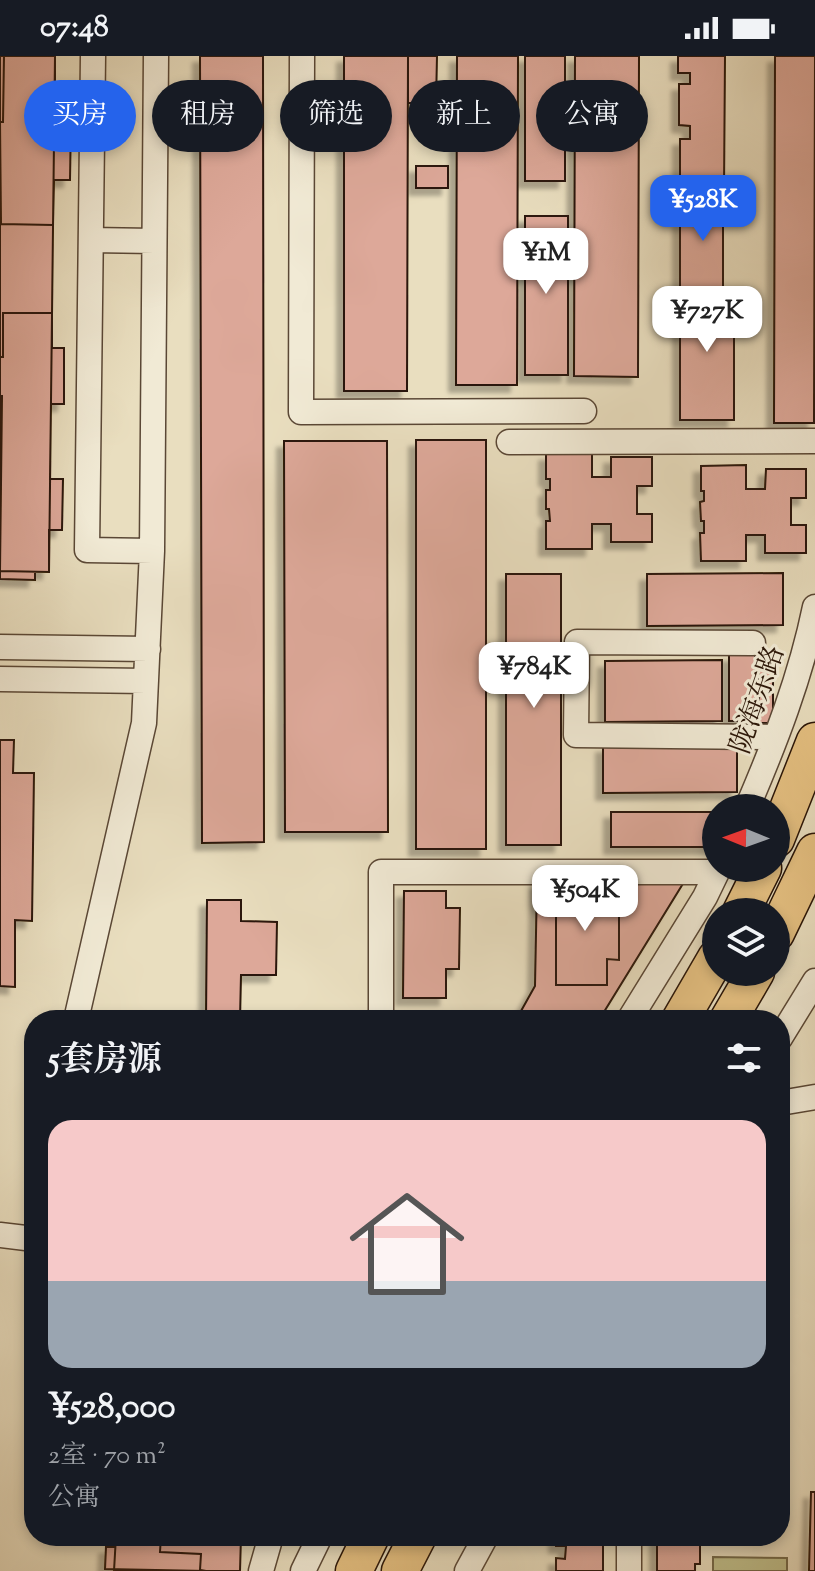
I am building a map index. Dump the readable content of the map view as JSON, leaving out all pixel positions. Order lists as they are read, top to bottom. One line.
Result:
{"streets":{"street":["陇海东路"]},"north":"left","page":{"status":"07:48","chip":["买房","租房","筛选","新上","公寓"],"price":["¥528K","¥1M","¥727K","¥784K","¥504K"],"heading":"5套房源","list":[{"name":"¥528,000","note":"2室 · 70 m² · 公寓"}]}}
